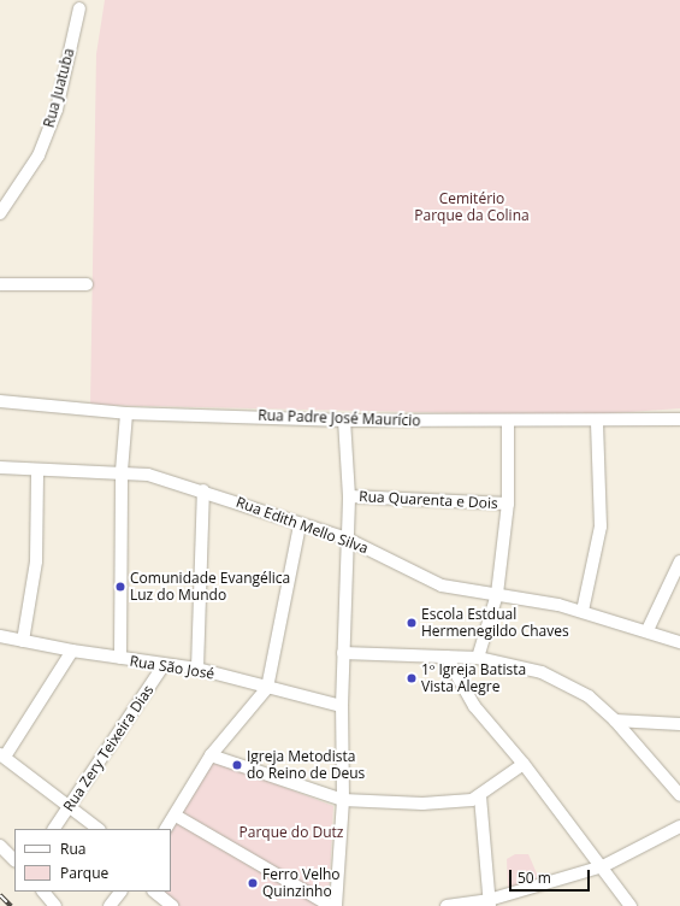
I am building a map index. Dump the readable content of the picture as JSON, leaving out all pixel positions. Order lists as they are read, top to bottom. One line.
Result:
{"streets":{"street":["Rua Juatuba","Rua Padre José Maurício","Rua Quarenta e Dois","Rua Edith Mello Silva","Rua São José","Rua Zery Teixeira Dias"]},"crossings":[["Rua São José","Rua Zery Teixeira Dias"]],"parks":["Cemitério Parque da Colina","Parque do Dutz"],"places":["Comunidade Evangélica Luz do Mundo","Escola Estdual Hermenegildo Chaves","1º Igreja Batista Vista Alegre","Igreja Metodista do Reino de Deus","Ferro Velho Quinzinho"],"legend":["Rua","Parque"],"scale_bar":"50 m"}
